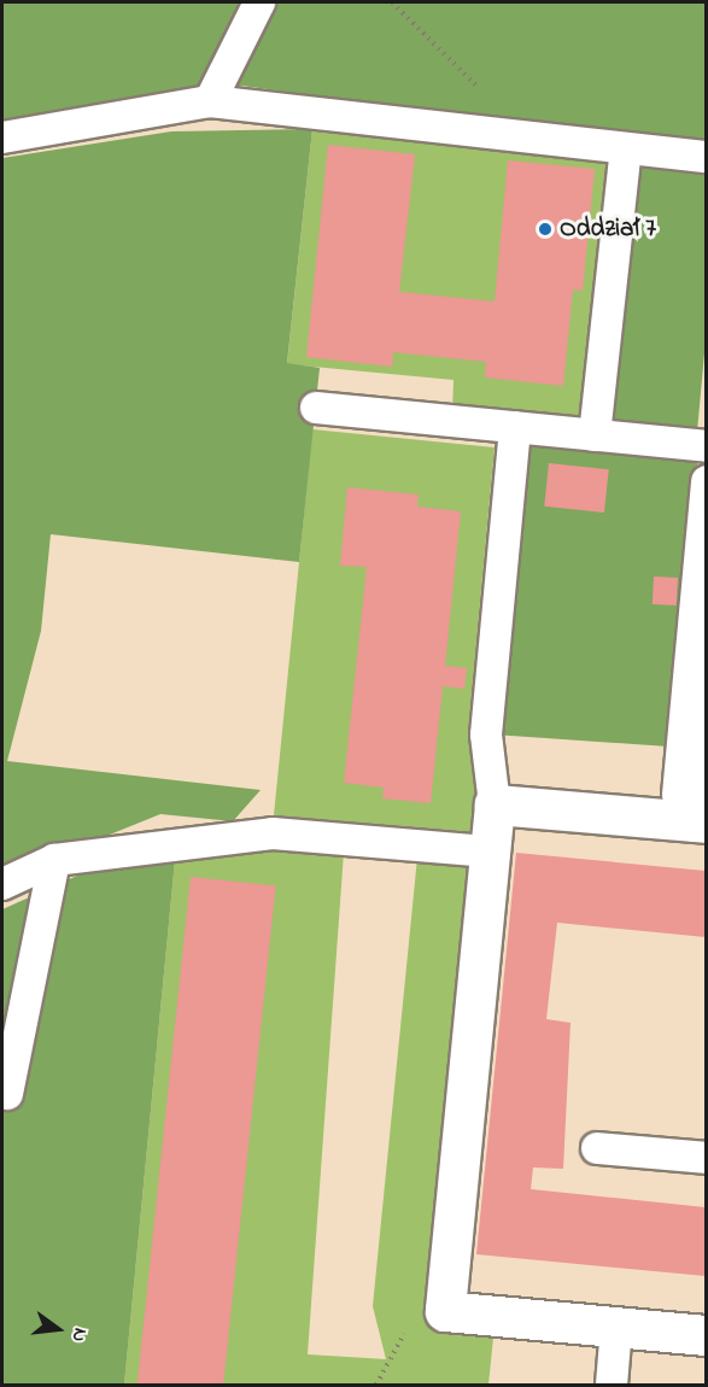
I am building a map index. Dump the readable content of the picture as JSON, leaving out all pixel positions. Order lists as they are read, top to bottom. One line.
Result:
{"places":["Oddział 7"],"north":"right"}
